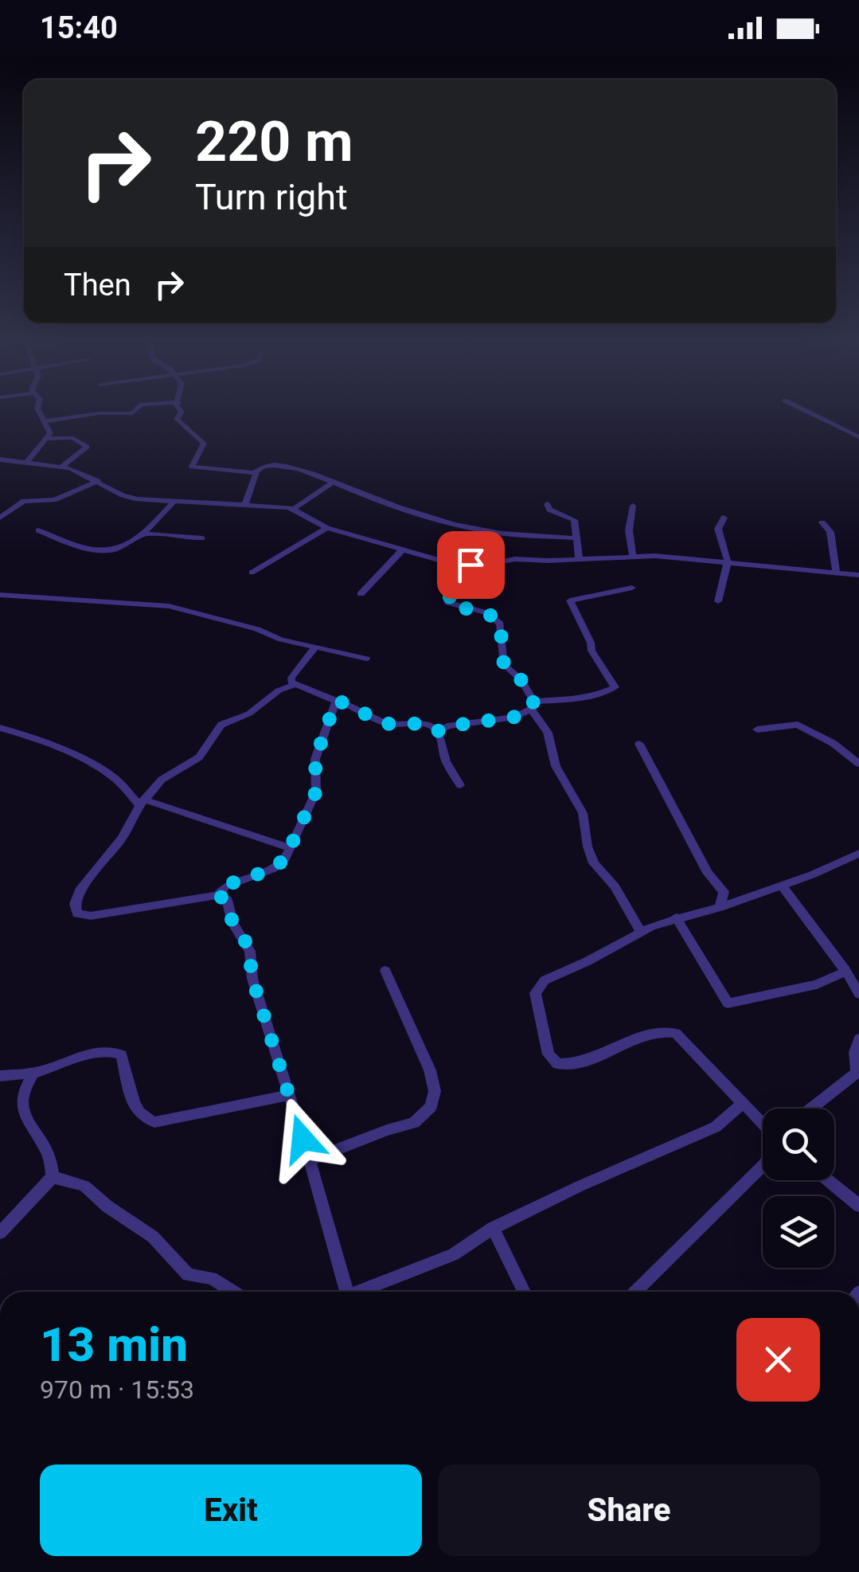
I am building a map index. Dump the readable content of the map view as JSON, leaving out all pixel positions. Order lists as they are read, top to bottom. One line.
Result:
{"page":{"status":"15:40","turn":["220 m","Turn right"],"then":"Then","heading":["13 min","970 m · 15:53"],"buttons":["Exit","Share"]}}
